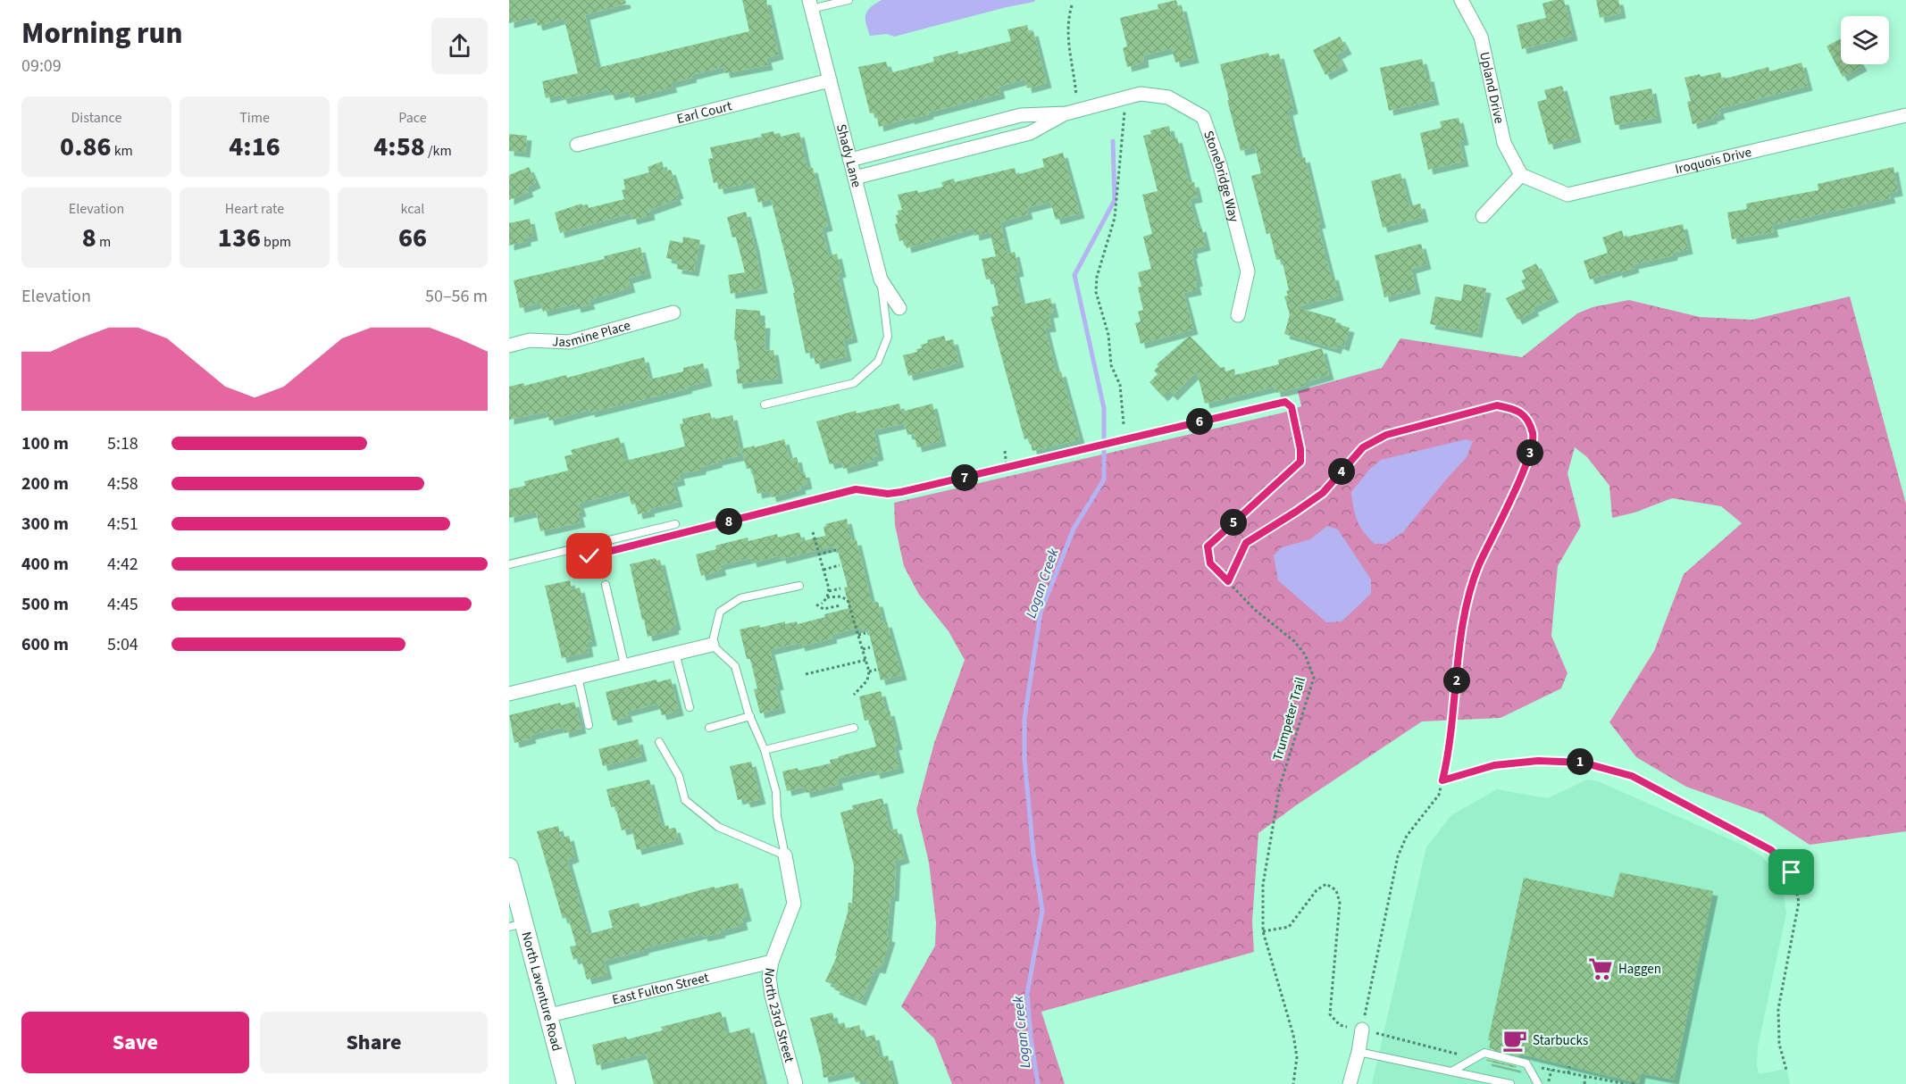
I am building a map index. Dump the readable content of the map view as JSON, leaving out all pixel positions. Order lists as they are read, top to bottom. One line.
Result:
{"streets":{"street":["Upland Drive","Earl Court","Shady Lane","Iroquois Drive","Stonebridge Way","Jasmine Place","East Fulton Street","North Laventure Road","North 23rd Street"],"path":["Trumpeter Trail"]},"crossings":[["Upland Drive","Iroquois Drive"],["Earl Court","Shady Lane"],["Shady Lane","Stonebridge Way"],["East Fulton Street","North Laventure Road"],["East Fulton Street","North 23rd Street"]],"water":["Logan Creek"],"places":{"supermarket":["Haggen"],"cafe":["Starbucks"]},"page":{"heading":["Morning run","09:09"],"stats":[["Distance","0.86 km"],["Time","4:16"],["Pace","4:58 /km"],["Elevation","8 m"],["Heart rate","136 bpm"],["kcal","66"]],"chart":["Elevation","50–56 m"],"pins":["6","3","4","7","8","5","2","1"],"list":[{"name":"100 m","note":"5:18"},{"name":"200 m","note":"4:58"},{"name":"300 m","note":"4:51"},{"name":"400 m","note":"4:42"},{"name":"500 m","note":"4:45"},{"name":"600 m","note":"5:04"}],"buttons":["Save","Share"]}}
